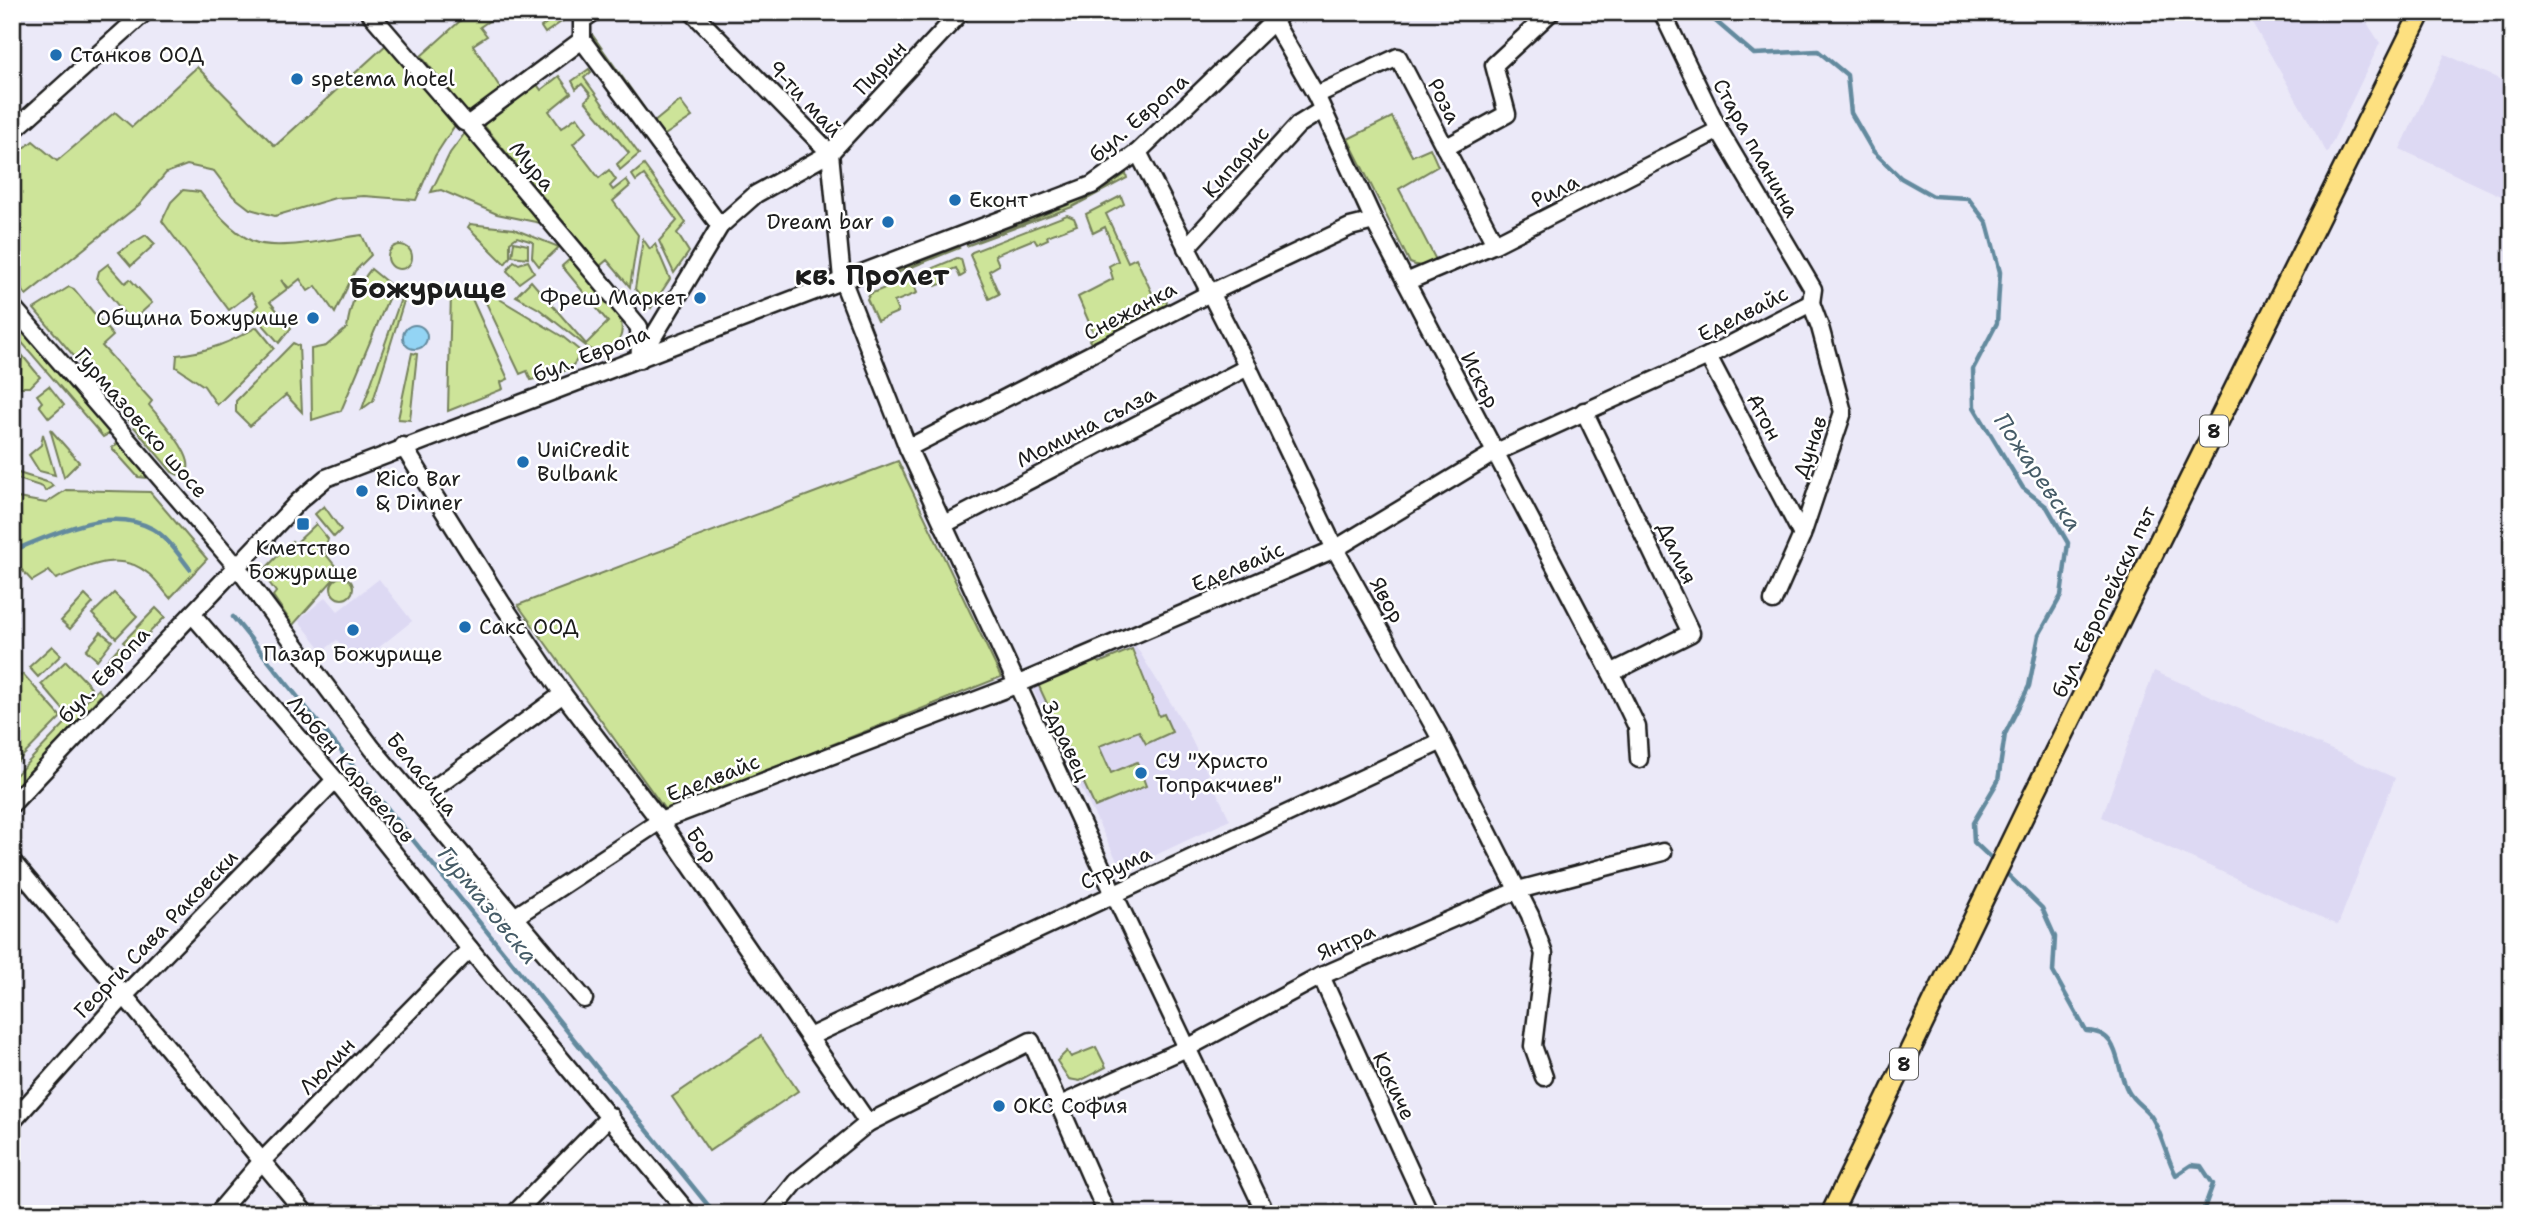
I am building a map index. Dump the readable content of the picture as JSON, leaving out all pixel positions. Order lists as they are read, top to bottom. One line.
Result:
{"streets":{"main road":["8","бул. Европейски път"],"street":["Пирин","9-ти май","Роза","бул. Европа","Стара планина","Кипарис","Мура","Рила","Снежанка","Еделвайс","Искър","Атон","Гурмазовско шосе","Момина сълза","Дунав","Далия","Явор","Здравец","Любен Каравелов","Беласица","Бор","Струма","Георги Сава Раковски","Янтра","Люлин","Кокиче"]},"crossings":[["Пирин","9-ти май"],["Пирин","бул. Европа"],["Пирин","Мура"],["9-ти май","бул. Европа"],["9-ти май","Здравец"],["Роза","Кипарис"],["Роза","Рила"],["Роза","Искър"],["бул. Европа","Мура"],["бул. Европа","Искър"],["бул. Европа","Гурмазовско шосе"],["бул. Европа","Явор"],["бул. Европа","Здравец"],["бул. Европа","Любен Каравелов"],["бул. Европа","Беласица"],["бул. Европа","Бор"],["Стара планина","Рила"],["Стара планина","Еделвайс"],["Стара планина","Дунав"],["Кипарис","Искър"],["Кипарис","Явор"],["Рила","Искър"],["Снежанка","Искър"],["Снежанка","Явор"],["Снежанка","Здравец"],["Еделвайс","Искър"],["Еделвайс","Атон"],["Еделвайс","Дунав"],["Еделвайс","Далия"],["Еделвайс","Явор"],["Еделвайс","Здравец"],["Еделвайс","Беласица"],["Еделвайс","Бор"],["Искър","Далия"],["Атон","Дунав"],["Гурмазовско шосе","Беласица"],["Момина сълза","Явор"],["Момина сълза","Здравец"],["Явор","Струма"],["Явор","Янтра"],["Здравец","Струма"],["Здравец","Янтра"],["Любен Каравелов","Георги Сава Раковски"],["Любен Каравелов","Люлин"],["Бор","Струма"],["Янтра","Кокиче"]],"districts":["кв. Пролет","Божурище"],"water":["Пожаревска","Гурмазовска"],"places":{"other":["Станков ООД","spetema hotel","Еконт","Dream bar","Фреш Маркет","Община Божурище","UniCredit Bulbank","Rico Bar & Dinner","Сакс ООД","Пазар Божурище","СУ \"Христо Топракчиев\"","ОКС София"],"transit":["Кметство Божурище"]}}
